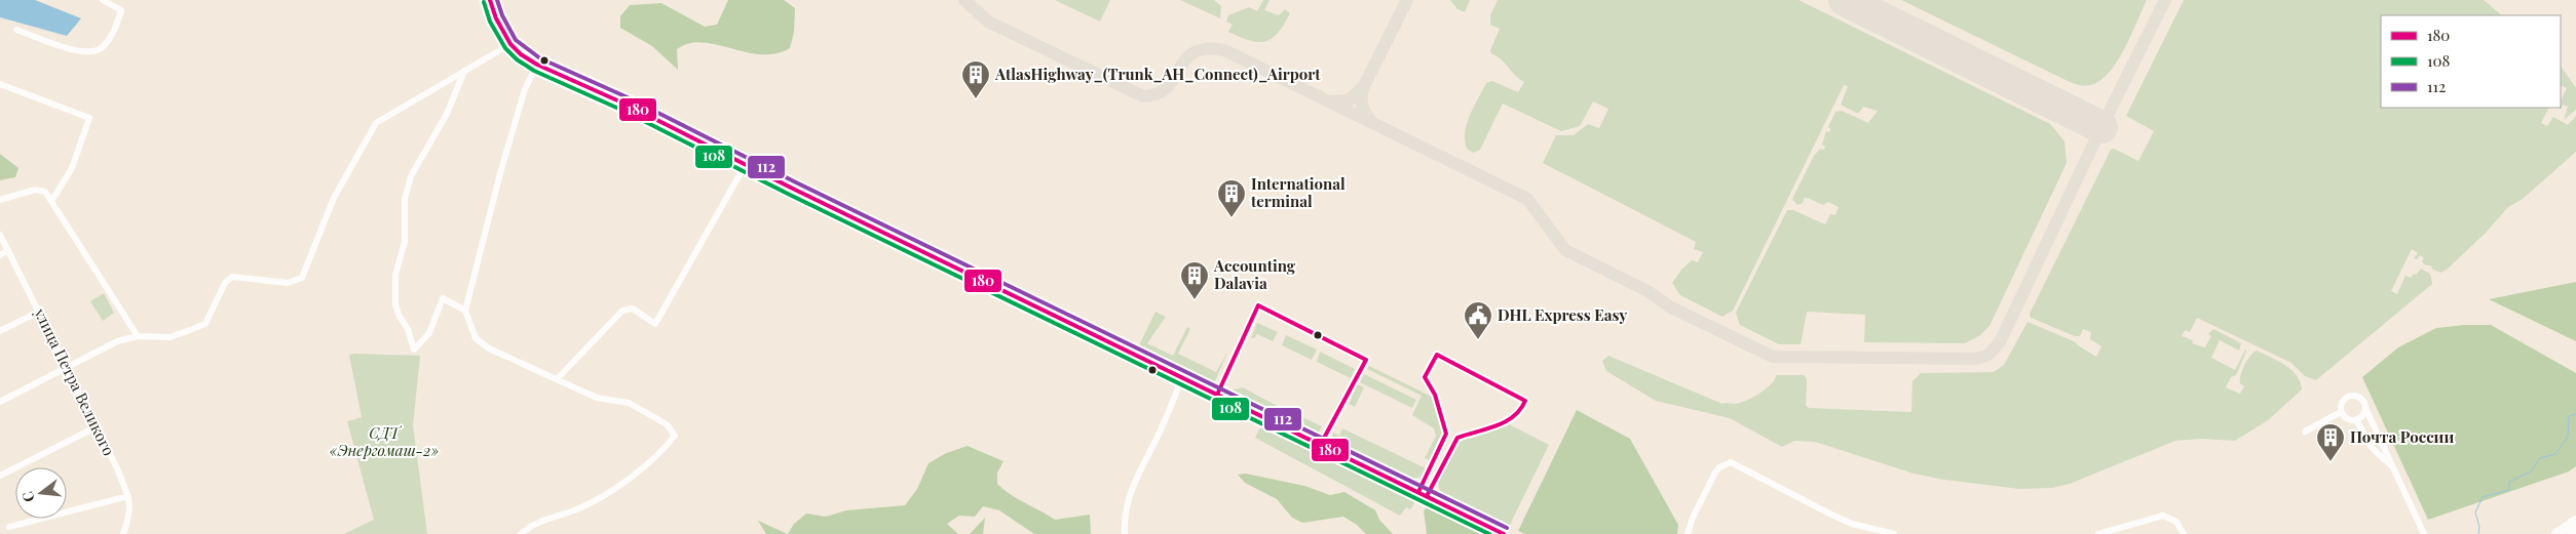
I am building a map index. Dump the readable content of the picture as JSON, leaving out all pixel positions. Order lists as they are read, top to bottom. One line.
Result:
{"streets":{"street":["улица Петра Великого"]},"parks":["СДТ «Энергомаш-2»"],"places":{"building":["AtlasHighway_(Trunk_AH_Connect)_Airport","International terminal","Accounting Dalavia","Почта России"],"public building":["DHL Express Easy"]},"lines":["transit line 180","transit line 112","transit line 108"],"legend":["180","108","112"],"north":"left"}
